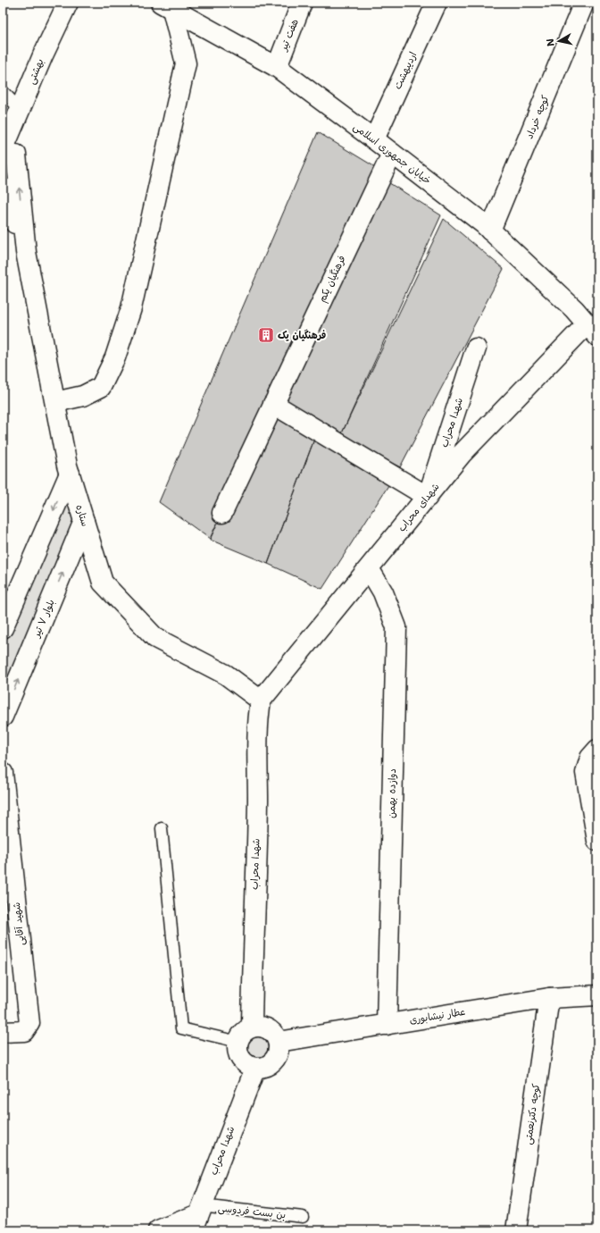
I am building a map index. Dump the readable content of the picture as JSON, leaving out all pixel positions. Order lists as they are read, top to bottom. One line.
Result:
{"streets":{"street":["هفت تیر","اردیبهشت","بهشتی","کوچه خرداد","خیابان جمهوری اسلامی","فرهنگیان یکم","شهدا محراب","شهدای محراب","ستاره","بلوار ۷ تیر","دوازده بهمن","شهید آقایی","عطار نیشابوری","کوچه دکترنعمتی"],"lane":["بن بست فردوسی"]},"crossings":[["هفت تیر","خیابان جمهوری اسلامی"],["اردیبهشت","خیابان جمهوری اسلامی"],["کوچه خرداد","خیابان جمهوری اسلامی"],["خیابان جمهوری اسلامی","فرهنگیان یکم"],["خیابان جمهوری اسلامی","شهدای محراب"],["شهدا محراب","شهدای محراب"],["شهدا محراب","ستاره"],["شهدا محراب","عطار نیشابوری"],["شهدا محراب","بن بست فردوسی"],["شهدای محراب","ستاره"],["شهدای محراب","دوازده بهمن"],["ستاره","بلوار ۷ تیر"],["دوازده بهمن","عطار نیشابوری"],["عطار نیشابوری","کوچه دکترنعمتی"]],"places":{"building":["فرهنگیان یک"]},"north":"left"}
